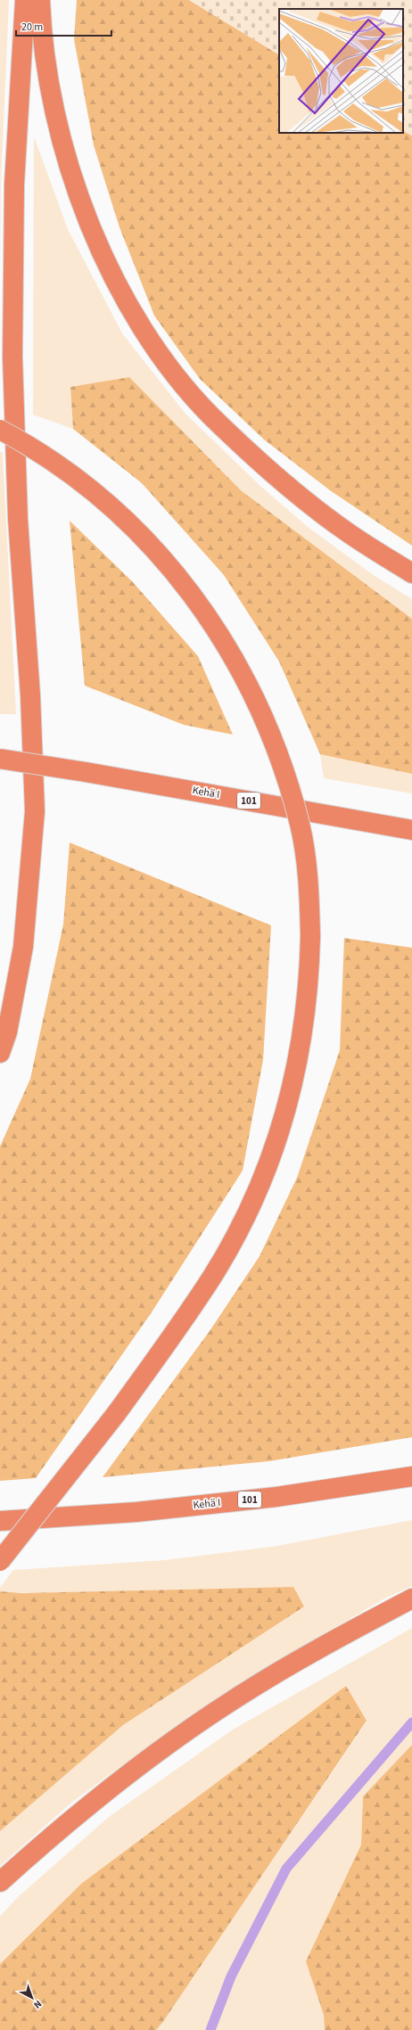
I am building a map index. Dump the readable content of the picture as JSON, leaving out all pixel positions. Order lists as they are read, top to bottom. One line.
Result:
{"streets":{"highway":["Kehä I","101"]},"scale_bar":"20 m","north":"bottom right"}
